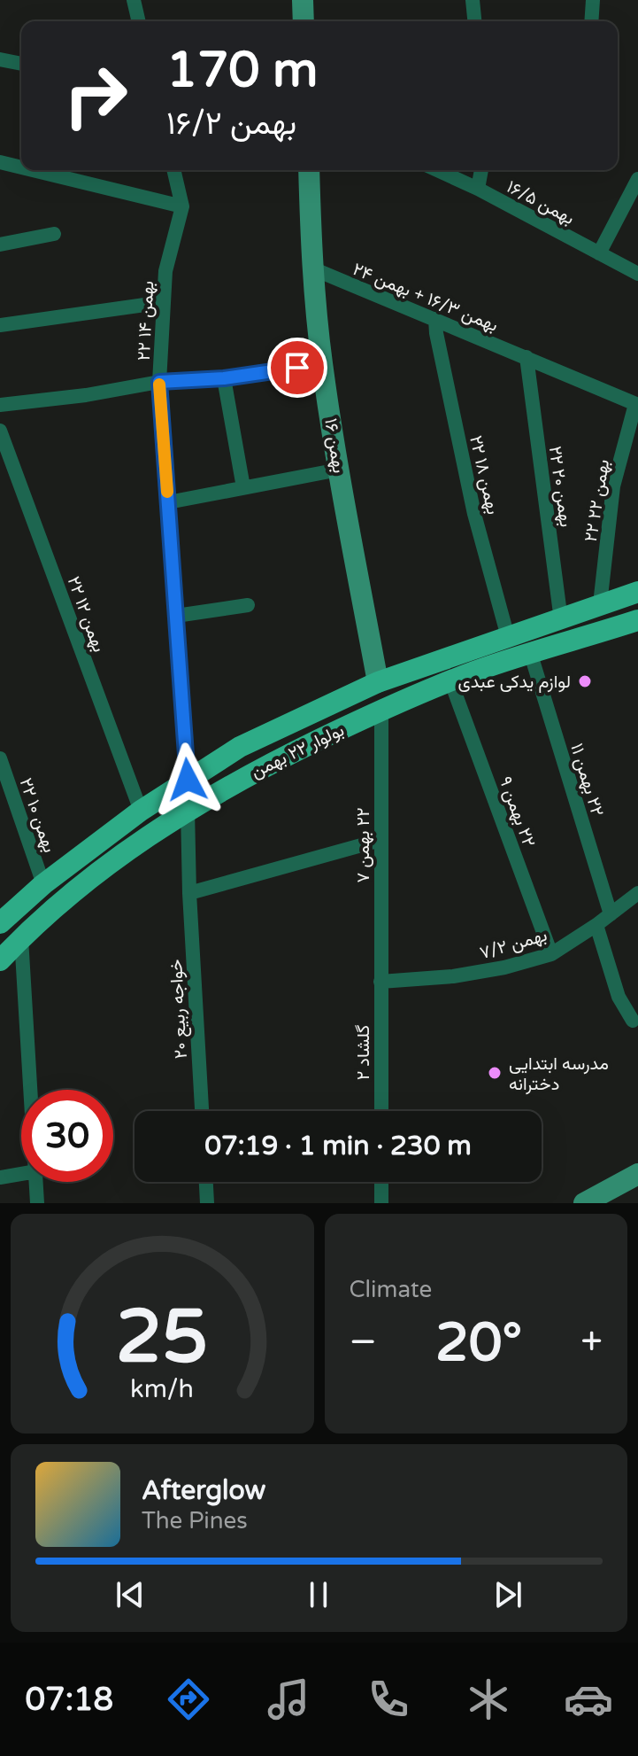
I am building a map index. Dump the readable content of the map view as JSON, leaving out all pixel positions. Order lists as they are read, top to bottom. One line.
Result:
{"streets":{"main road":["بولوار ۲۲ بهمن"],"street":["بهمن ۱۶/۵","بهمن ۱۶/۳ + بهمن ۲۴","۲۲ بهمن ۱۴","بهمن ۱۶","۲۲ بهمن ۱۸","۲۲ بهمن ۲۰","۲۲ بهمن ۲۲","۲۲ بهمن ۱۲","٢٢ بهمن ١١","٢٢ بهمن ۹","۲۲ بهمن ۱۰","٢٢ بهمن ٧","بهمن ۷/۲","خواجه ربیع ۲۰","گلشاد ۲"]},"crossings":[["بهمن ۱۶/۳ + بهمن ۲۴","بهمن ۱۶"],["بهمن ۱۶/۳ + بهمن ۲۴","۲۲ بهمن ۱۸"],["بهمن ۱۶/۳ + بهمن ۲۴","۲۲ بهمن ۲۰"],["بهمن ۱۶/۳ + بهمن ۲۴","۲۲ بهمن ۲۲"],["۲۲ بهمن ۱۴","بولوار ۲۲ بهمن"],["بهمن ۱۶","بولوار ۲۲ بهمن"],["۲۲ بهمن ۱۸","بولوار ۲۲ بهمن"],["۲۲ بهمن ۲۰","بولوار ۲۲ بهمن"],["۲۲ بهمن ۲۲","بولوار ۲۲ بهمن"],["۲۲ بهمن ۱۲","بولوار ۲۲ بهمن"],["بولوار ۲۲ بهمن","٢٢ بهمن ١١"],["بولوار ۲۲ بهمن","٢٢ بهمن ۹"],["بولوار ۲۲ بهمن","۲۲ بهمن ۱۰"],["بولوار ۲۲ بهمن","٢٢ بهمن ٧"],["بولوار ۲۲ بهمن","خواجه ربیع ۲۰"],["٢٢ بهمن ١١","بهمن ۷/۲"],["٢٢ بهمن ۹","بهمن ۷/۲"],["٢٢ بهمن ٧","بهمن ۷/۲"],["٢٢ بهمن ٧","گلشاد ۲"],["بهمن ۷/۲","گلشاد ۲"]],"places":["لوازم یدکی عبدی","مدرسه ابتدایی دخترانه"],"page":{"turn":["170 m","بهمن ۱۶/۲"],"limit":"30","trip":"07:19 · 1 min · 230 m","tile":"Climate","heat":["−","20°","+"],"song":["Afterglow","The Pines"],"tabs":"07:18","gauge":["25","km/h"]}}
